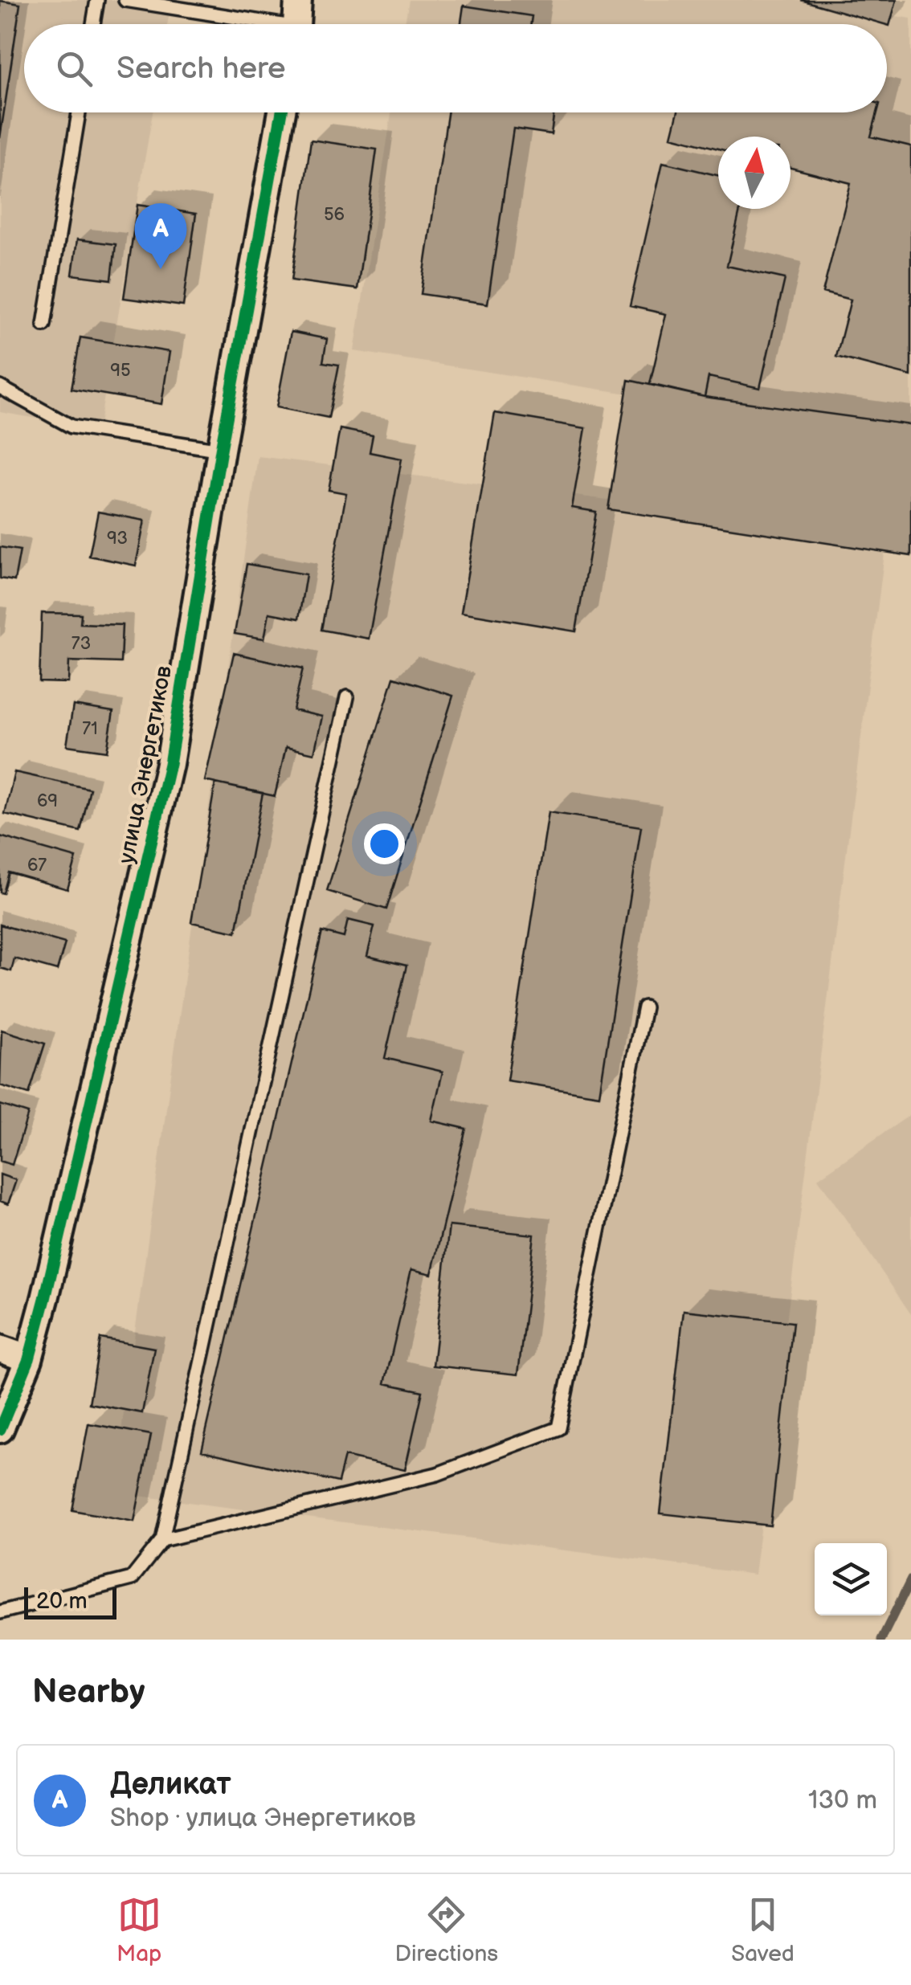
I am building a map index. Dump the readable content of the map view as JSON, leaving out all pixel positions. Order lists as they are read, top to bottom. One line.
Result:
{"streets":{"street":["улица Энергетиков"]},"house_numbers":["56","95","93","73","71","69","67"],"scale_bar":"20 m","north":"top","page":{"search":"Search here","pins":"A","scale":"20 m","heading":"Nearby","list":[{"mark":"A","name":"Деликат","note":"Shop · улица Энергетиков","value":"130 m"}],"nav":["Map","Directions","Saved"]}}
